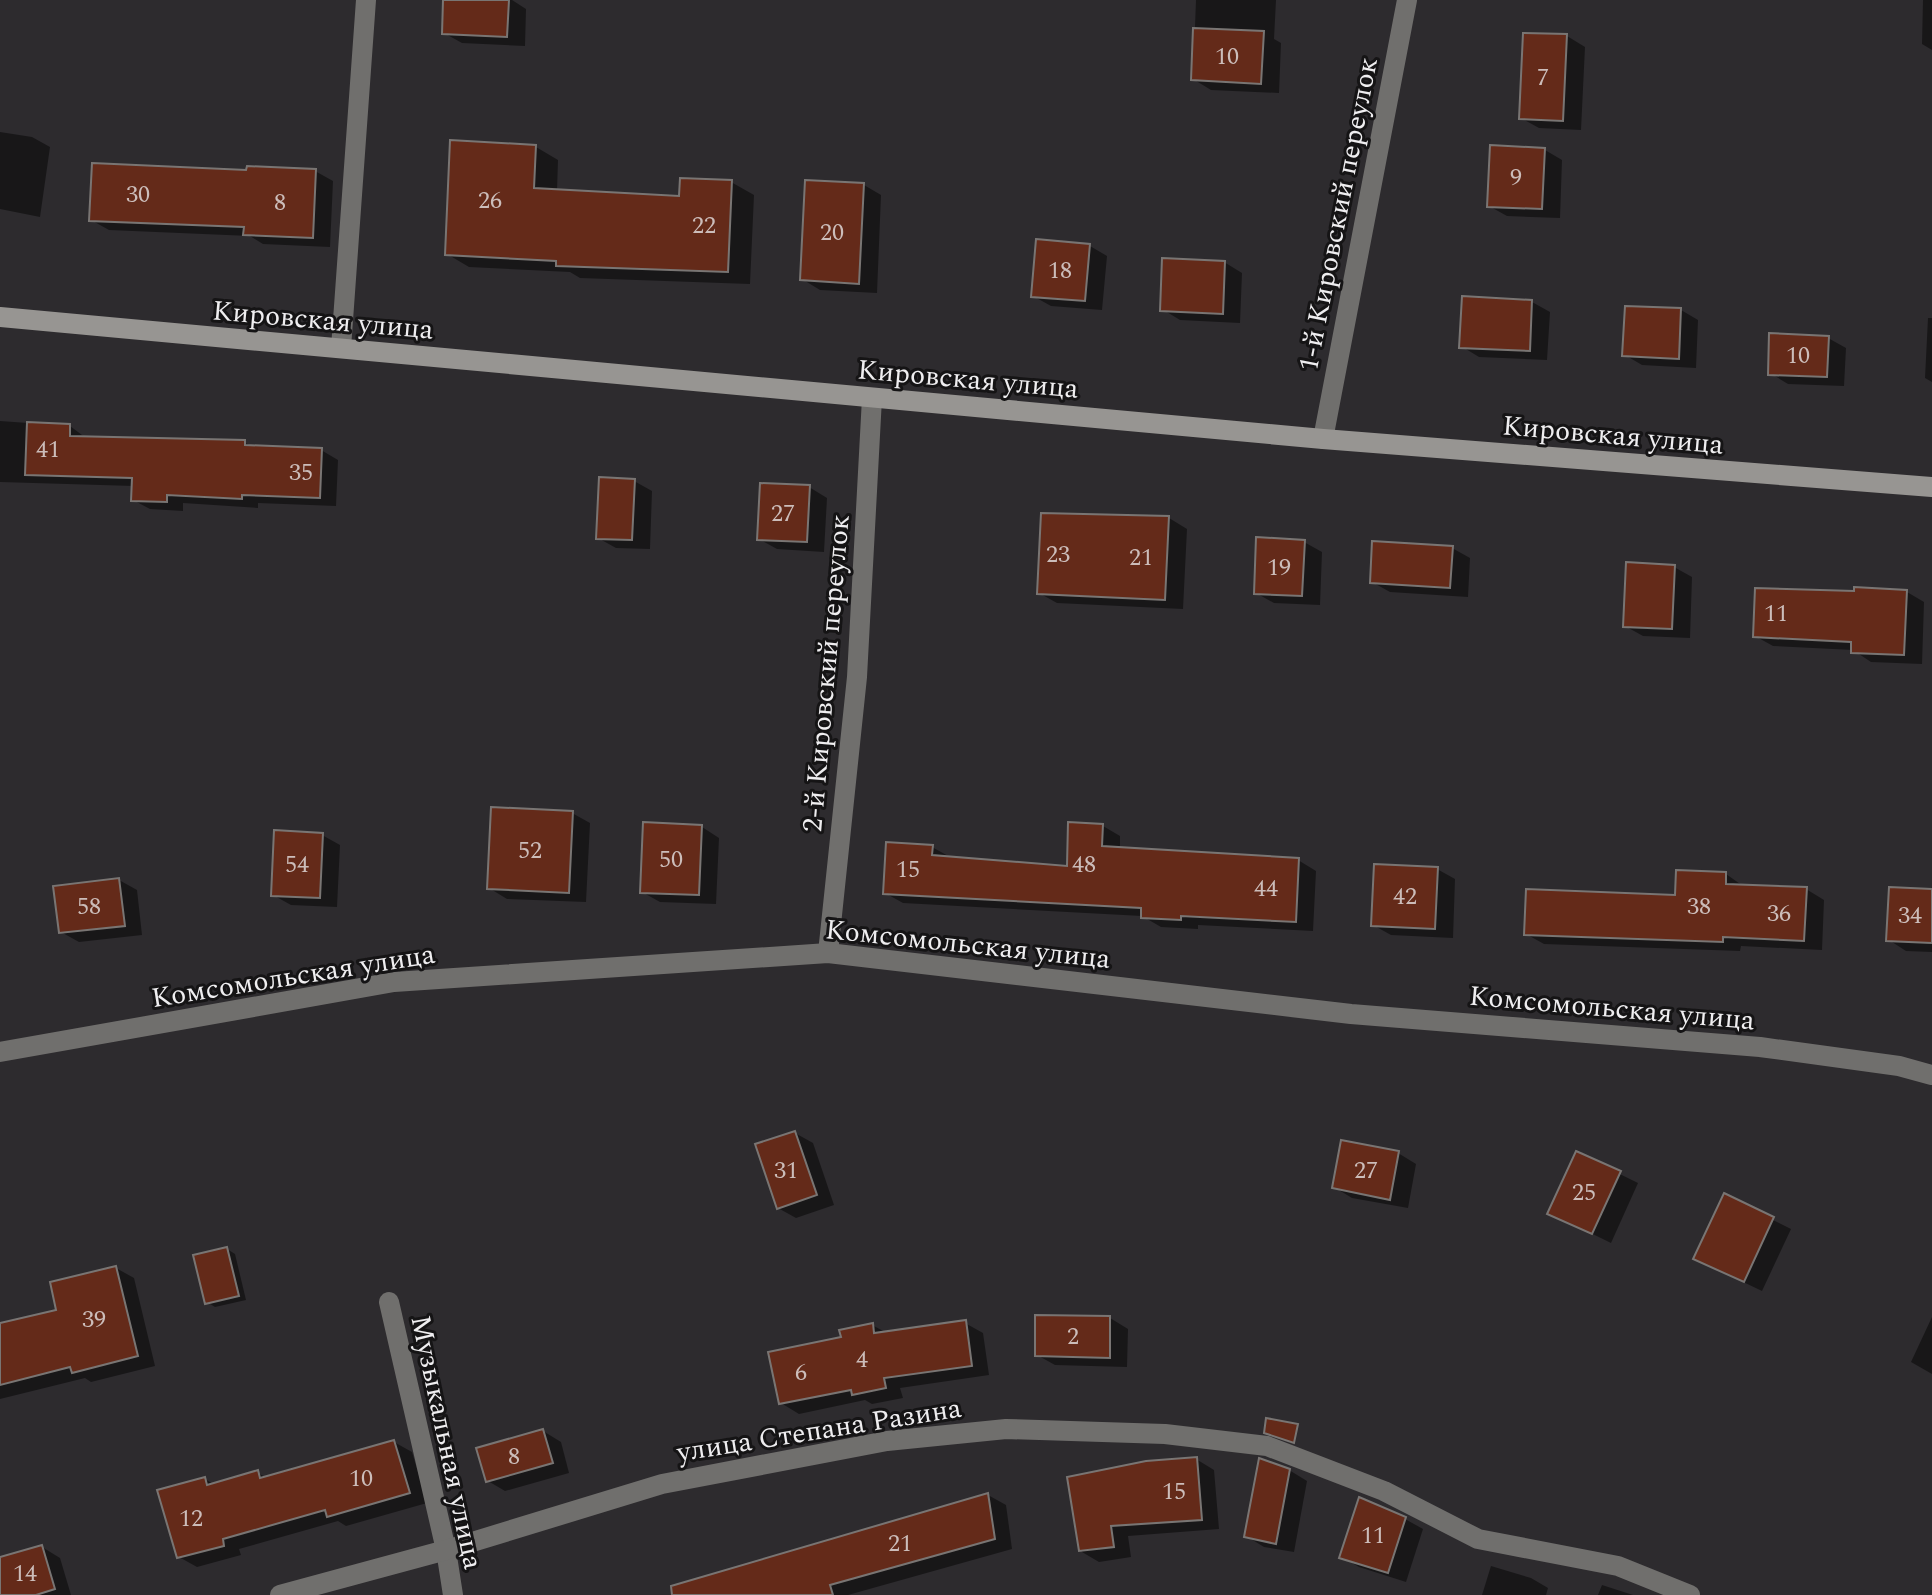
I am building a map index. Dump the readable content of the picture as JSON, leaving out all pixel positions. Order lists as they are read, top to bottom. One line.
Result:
{"streets":{"main road":["Кировская улица"],"street":["1-й Кировский переулок","2-й Кировский переулок","Комсомольская улица","улица Степана Разина","Музыкальная улица"]},"crossings":[["1-й Кировский переулок","Кировская улица"],["Кировская улица","2-й Кировский переулок"],["2-й Кировский переулок","Комсомольская улица"],["улица Степана Разина","Музыкальная улица"]],"house_numbers":["10","7","9","30","26","8","22","20","18","10","41","35","27","23","21","19","11","52","50","54","48","15","44","42","58","38","36","34","31","27","25","39","2","4","6","8","10","15","12","11","21","14"]}
